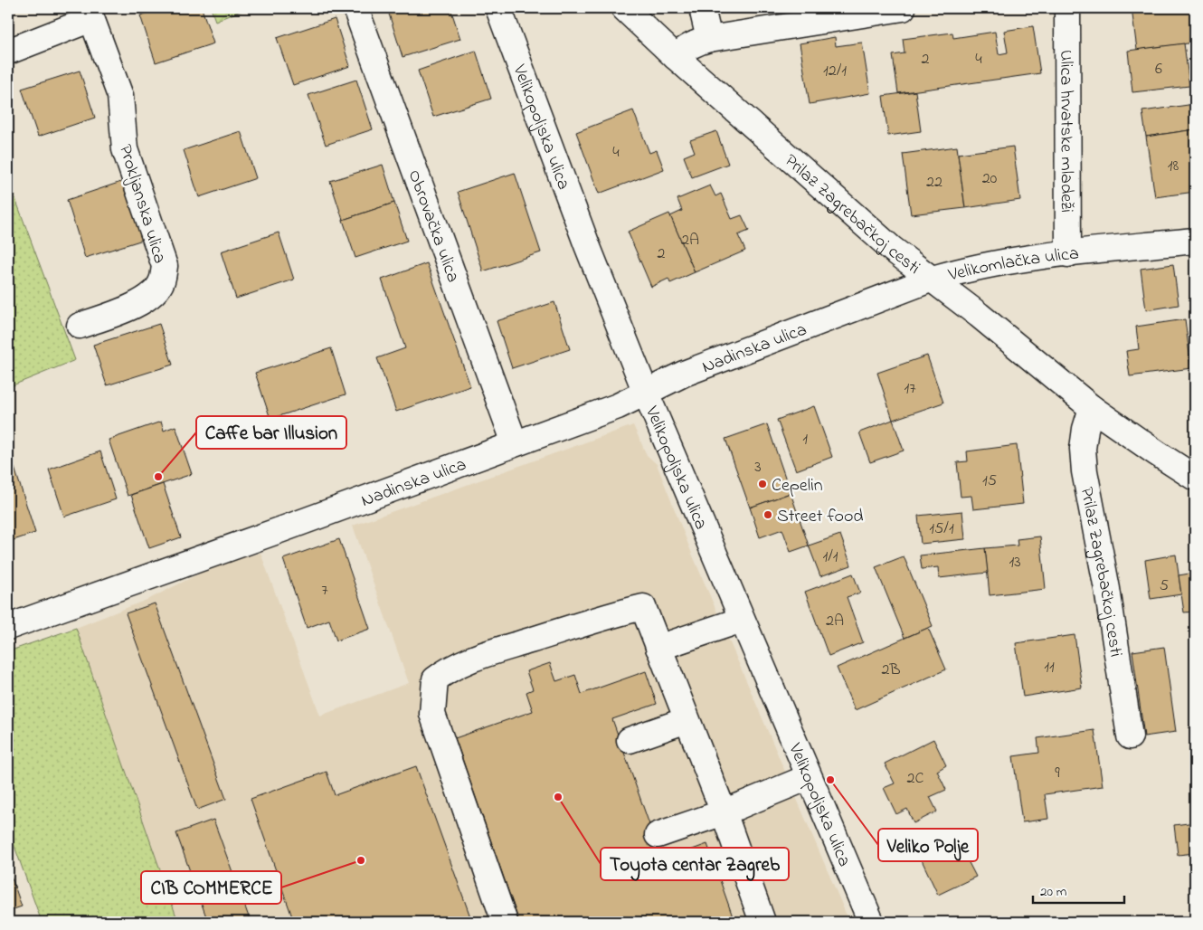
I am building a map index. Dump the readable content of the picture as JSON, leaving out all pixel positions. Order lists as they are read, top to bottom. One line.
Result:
{"streets":{"street":["Velikopoljska ulica","Ulica hrvatske mladeži","Prokljanska ulica","Prilaz Zagrebačkoj cesti","Obrovačka ulica","Velikomlačka ulica","Nadinska ulica"]},"crossings":[["Velikopoljska ulica","Nadinska ulica"],["Ulica hrvatske mladeži","Velikomlačka ulica"],["Prilaz Zagrebačkoj cesti","Velikomlačka ulica"],["Obrovačka ulica","Nadinska ulica"],["Velikomlačka ulica","Nadinska ulica"]],"places":["Caffe bar Illusion","Cepelin","Street food","Veliko Polje","Toyota centar Zagreb","CIB COMMERCE"],"house_numbers":["2","4","6","12/1","4","18","20","22","2A","2","17","1","3","15","15/1","1/1","13","5","7","2A","11","2B","9","2C"],"scale_bar":"20 m"}
